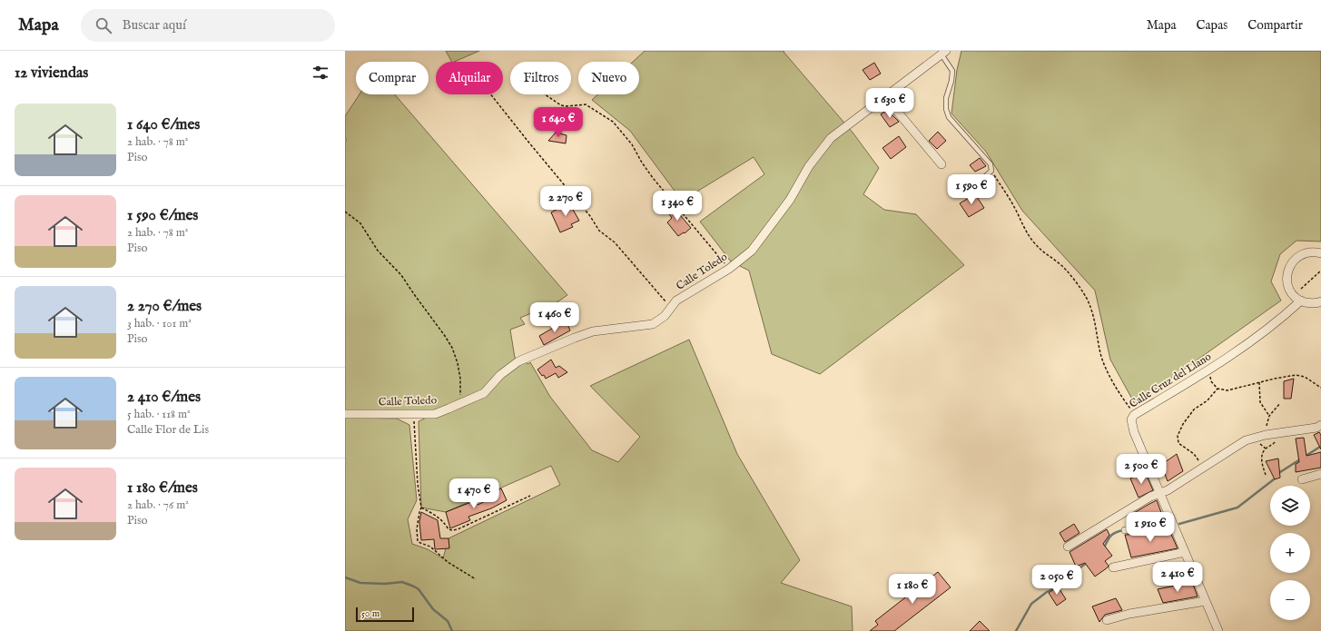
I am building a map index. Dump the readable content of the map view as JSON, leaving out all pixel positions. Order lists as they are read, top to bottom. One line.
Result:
{"streets":{"street":["Calle Toledo","Calle Cruz del Llano"]},"scale_bar":"50 m","page":{"header":"Mapa","search":"Buscar aquí","nav":["Mapa","Capas","Compartir"],"heading":"12 viviendas","chip":["Comprar","Alquilar","Filtros","Nuevo"],"price":["1 630 €","1 640 €","1 590 €","2 270 €","1 340 €","1 460 €","2 500 €","1 470 €","1 910 €","2 410 €","2 050 €","1 180 €"],"list":[{"name":"1 640 €/mes","note":"2 hab. · 78 m² · Piso"},{"name":"1 590 €/mes","note":"2 hab. · 78 m² · Piso"},{"name":"2 270 €/mes","note":"3 hab. · 101 m² · Piso"},{"name":"2 410 €/mes","note":"5 hab. · 118 m² · Calle Flor de Lis"},{"name":"1 180 €/mes","note":"2 hab. · 76 m² · Piso"}],"map_buttons":["+","−"],"scale":"50 m"}}
